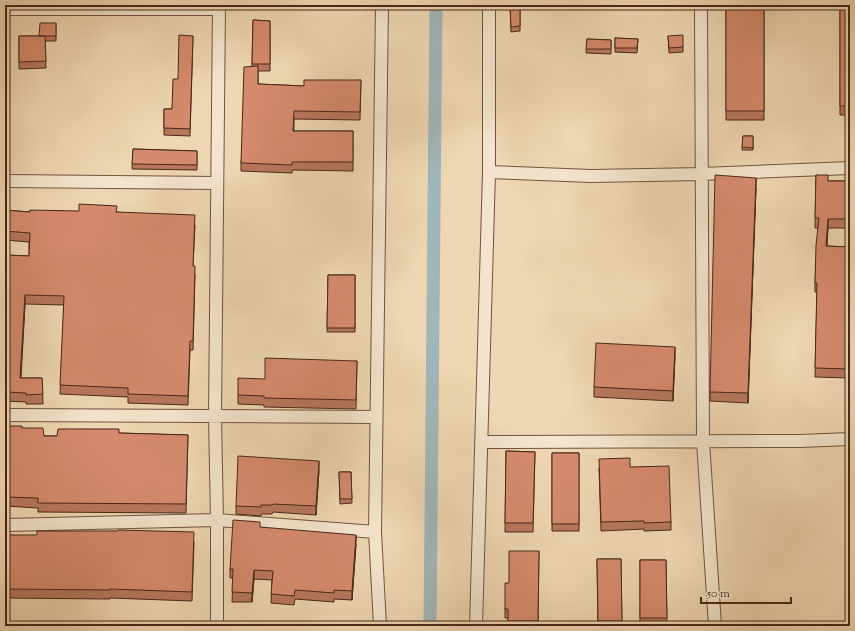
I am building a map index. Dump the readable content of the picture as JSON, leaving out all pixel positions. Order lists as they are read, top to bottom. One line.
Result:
{"scale_bar":"50 m"}
